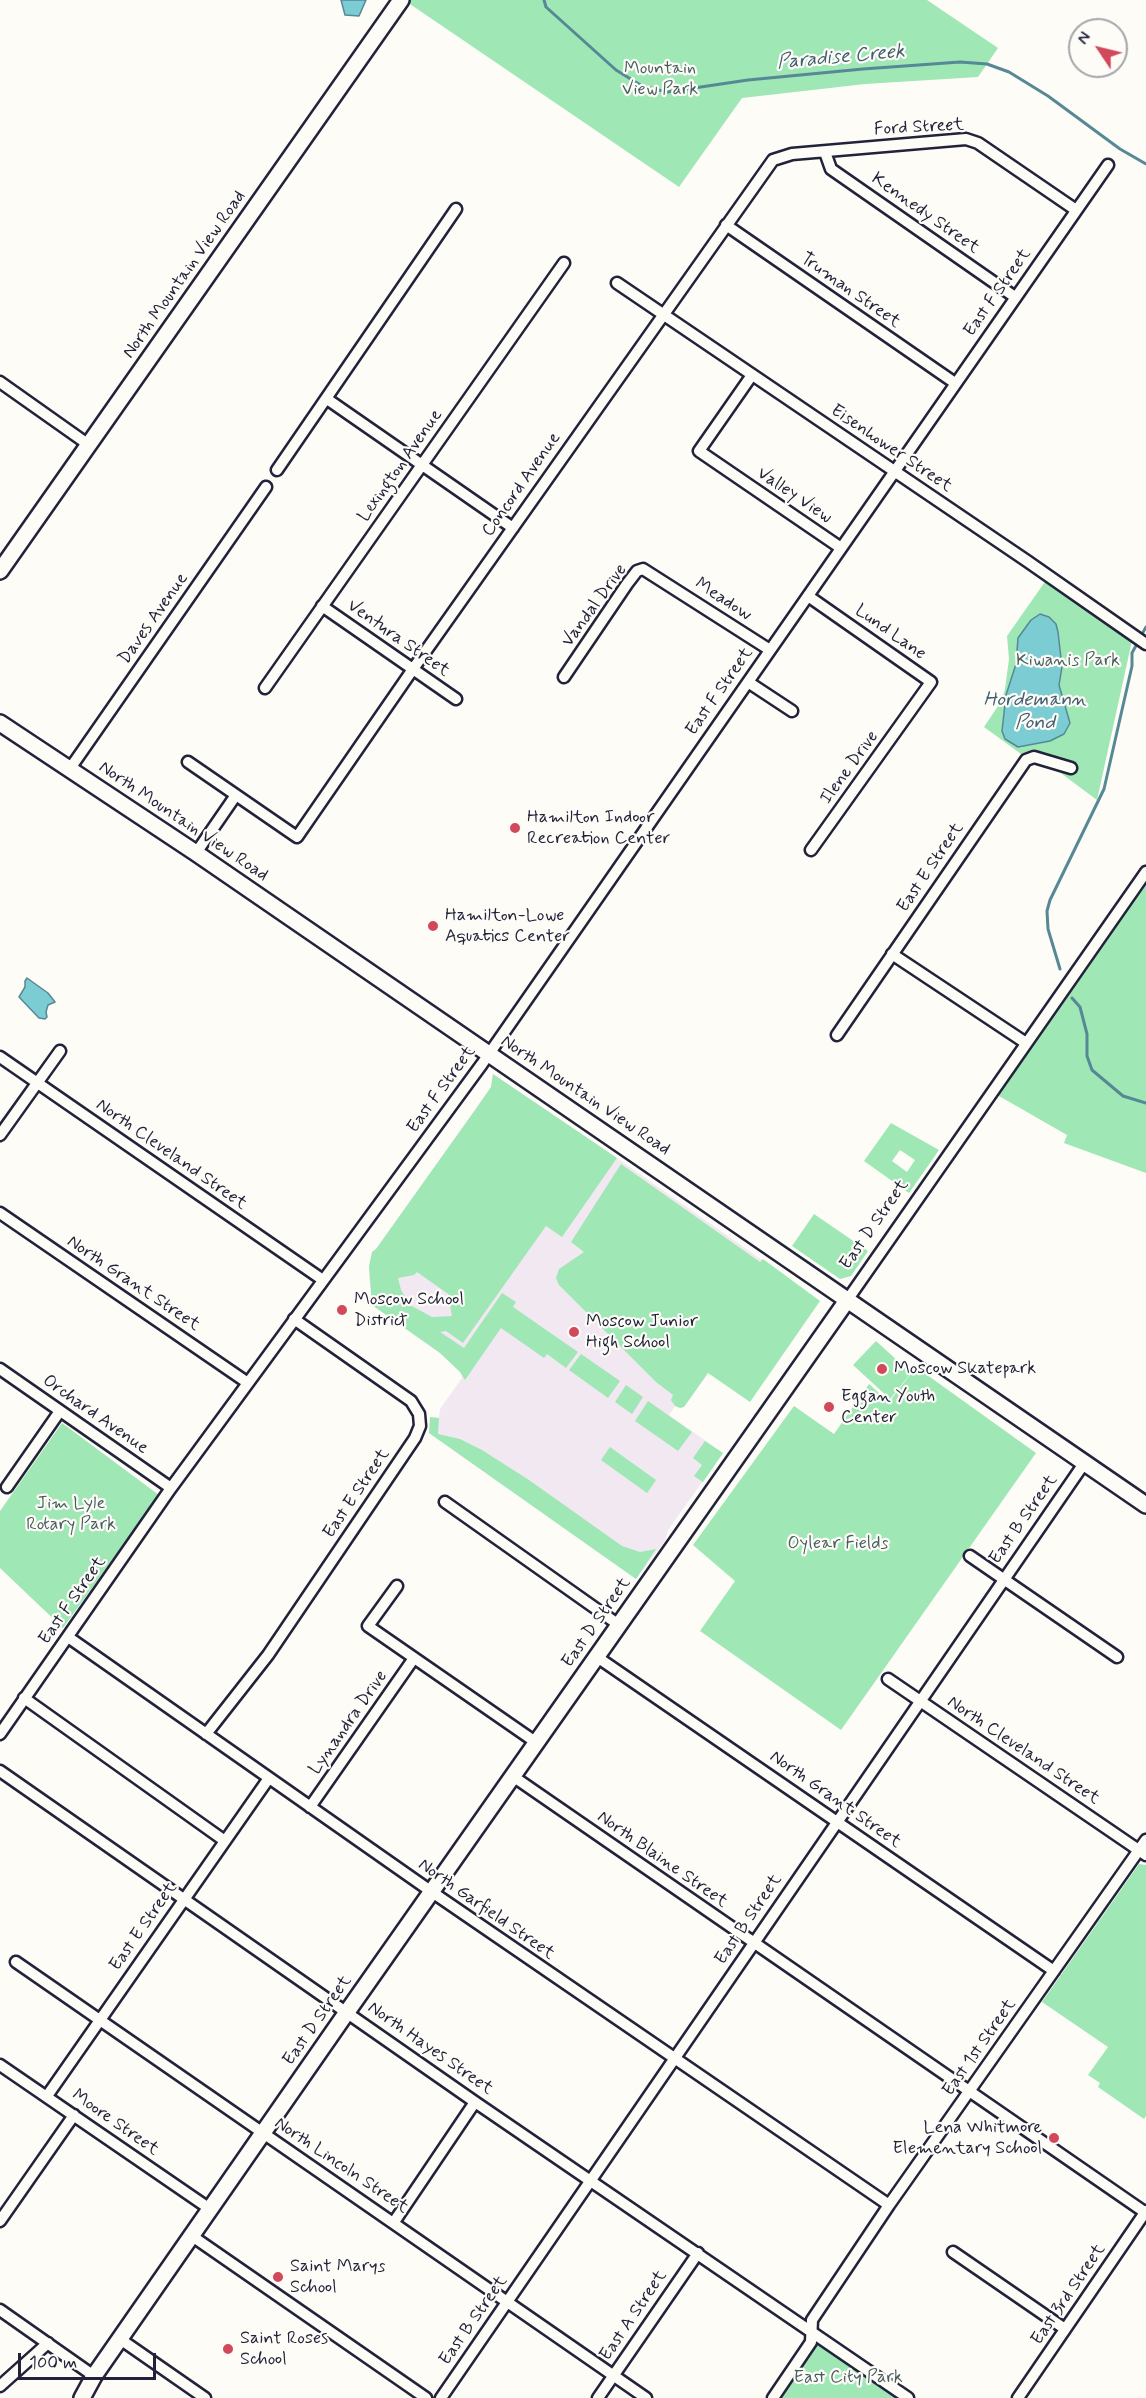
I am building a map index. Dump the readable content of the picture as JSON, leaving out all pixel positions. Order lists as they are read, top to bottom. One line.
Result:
{"streets":{"street":["Ford Street","Kennedy Street","North Mountain View Road","Truman Street","East F Street","Eisenhower Street","Lexington Avenue","Concord Avenue","Valley View","Meadow","Vandal Drive","Daves Avenue","Lund Lane","Ventura Street","Ilene Drive","East E Street","North Cleveland Street","East D Street","North Grant Street","Orchard Avenue","East B Street","Lynandra Drive","North Blaine Street","North Garfield Street","East 1st Street","North Hayes Street","Moore Street","North Lincoln Street","East 3rd Street","East A Street"]},"crossings":[["Ford Street","Kennedy Street"],["Ford Street","East F Street"],["Ford Street","Concord Avenue"],["Kennedy Street","East F Street"],["North Mountain View Road","East F Street"],["North Mountain View Road","Daves Avenue"],["North Mountain View Road","East D Street"],["North Mountain View Road","East B Street"],["Truman Street","East F Street"],["Truman Street","Concord Avenue"],["East F Street","Eisenhower Street"],["East F Street","Valley View"],["East F Street","Meadow"],["East F Street","Lund Lane"],["East F Street","East E Street"],["East F Street","North Cleveland Street"],["East F Street","North Grant Street"],["East F Street","Orchard Avenue"],["East F Street","North Garfield Street"],["Eisenhower Street","Concord Avenue"],["Eisenhower Street","Valley View"],["Lexington Avenue","Ventura Street"],["Concord Avenue","Ventura Street"],["Meadow","Vandal Drive"],["Lund Lane","Ilene Drive"],["East E Street","North Garfield Street"],["East E Street","North Hayes Street"],["East E Street","Moore Street"],["East E Street","North Lincoln Street"],["North Cleveland Street","East B Street"],["North Cleveland Street","East 1st Street"],["East D Street","North Grant Street"],["East D Street","North Blaine Street"],["East D Street","North Garfield Street"],["East D Street","North Hayes Street"],["East D Street","Moore Street"],["East D Street","North Lincoln Street"],["North Grant Street","East B Street"],["North Grant Street","East 1st Street"],["East B Street","North Blaine Street"],["East B Street","North Garfield Street"],["East B Street","North Hayes Street"],["East B Street","North Lincoln Street"],["Lynandra Drive","North Garfield Street"],["North Blaine Street","East 1st Street"],["North Blaine Street","East 3rd Street"],["North Garfield Street","East 1st Street"],["East 1st Street","North Hayes Street"],["North Hayes Street","East A Street"],["North Lincoln Street","East A Street"]],"water":["Paradise Creek","Hordemann Pond"],"parks":["Mountain View Park","Kiwanis Park","Jim Lyle Rotary Park","Oylear Fields","East City Park"],"places":["Hamilton Indoor Recreation Center","Hamilton-Lowe Aquatics Center","Moscow School District","Moscow Junior High School","Moscow Skatepark","Eggan Youth Center","Lena Whitmore Elementary School","Saint Marys School","Saint Roses School"],"scale_bar":"100 m","north":"top left"}
